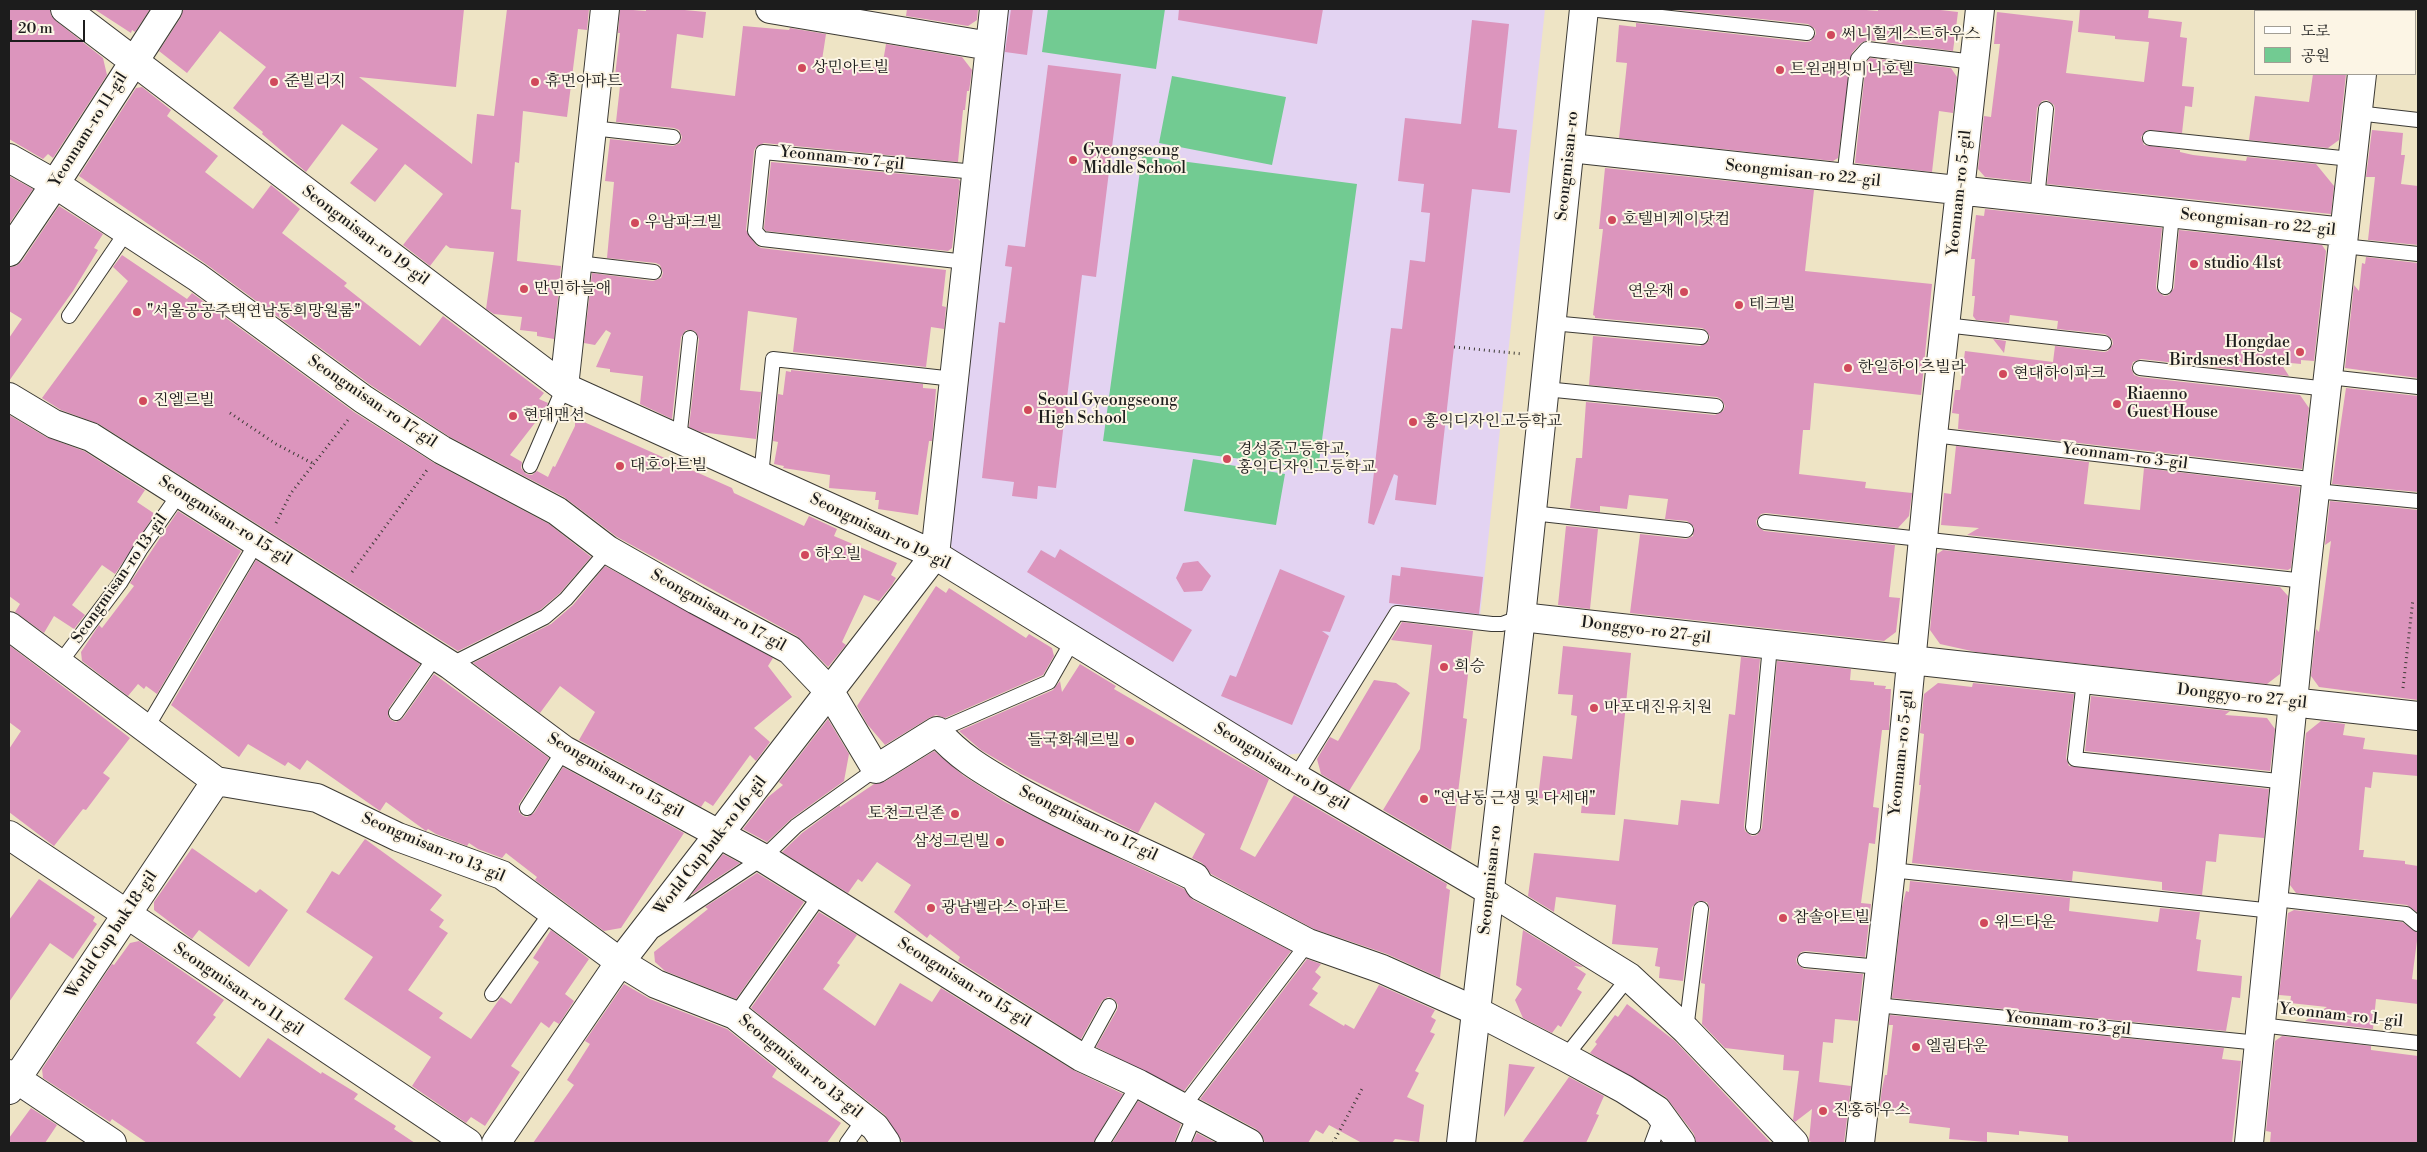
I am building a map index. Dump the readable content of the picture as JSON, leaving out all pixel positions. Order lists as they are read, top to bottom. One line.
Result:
{"streets":{"street":["Yeonnam-ro 11-gil","Seongmisan-ro","Seongmisan-ro 22-gil","Yeonnam-ro 5-gil","Seongmisan-ro 19-gil","Seongmisan-ro 17-gil","Seongmisan-ro 15-gil","Seongmisan-ro 13-gil","Donggyo-ro 27-gil","World Cup buk-ro 16-gil","World Cup buk 18-gil","Seongmisan-ro 11-gil"],"lane":["Yeonnam-ro 7-gil","Yeonnam-ro 3-gil","Yeonnam-ro 1-gil"]},"crossings":[["Yeonnam-ro 11-gil","Seongmisan-ro 19-gil"],["Yeonnam-ro 11-gil","Seongmisan-ro 17-gil"],["Seongmisan-ro","Seongmisan-ro 22-gil"],["Seongmisan-ro","Seongmisan-ro 19-gil"],["Seongmisan-ro","Seongmisan-ro 17-gil"],["Seongmisan-ro","Donggyo-ro 27-gil"],["Seongmisan-ro 22-gil","Yeonnam-ro 5-gil"],["Yeonnam-ro 5-gil","Yeonnam-ro 3-gil"],["Yeonnam-ro 5-gil","Donggyo-ro 27-gil"],["Seongmisan-ro 19-gil","World Cup buk-ro 16-gil"],["Seongmisan-ro 17-gil","World Cup buk-ro 16-gil"],["Yeonnam-ro 3-gil","Yeonnam-ro 1-gil"],["Seongmisan-ro 15-gil","Seongmisan-ro 13-gil"],["Seongmisan-ro 15-gil","World Cup buk-ro 16-gil"],["Seongmisan-ro 13-gil","World Cup buk-ro 16-gil"],["Seongmisan-ro 13-gil","World Cup buk 18-gil"],["World Cup buk 18-gil","Seongmisan-ro 11-gil"]],"places":["써니힐게스트하우스","상민아트빌","트윈래빗미니호텔","준빌리지","휴먼아파트","Gyeongseong Middle School","호텔비케이닷컴","우남파크빌","studio 41st","만민하늘애","연운재","테크빌","\"서울공공주택연남동희망원룸\"","Hongdae Birdsnest Hostel","한일하이츠빌라","현대하이파크","진엘르빌","Riaenno Guest House","Seoul Gyeongseong High School","현대맨션","홍익디자인고등학교","경성중고등학교, 홍익디자인고등학교","대호아트빌","하오빌","희승","마포대진유치원","들국화쉐르빌","\"연남동 근생 및 다세대\"","토천그린존","삼성그린빌","광남벨라스 아파트","참솔아트빌","위드타운","엘림타운","진홍하우스"],"legend":["도로","공원"],"scale_bar":"20 m"}
